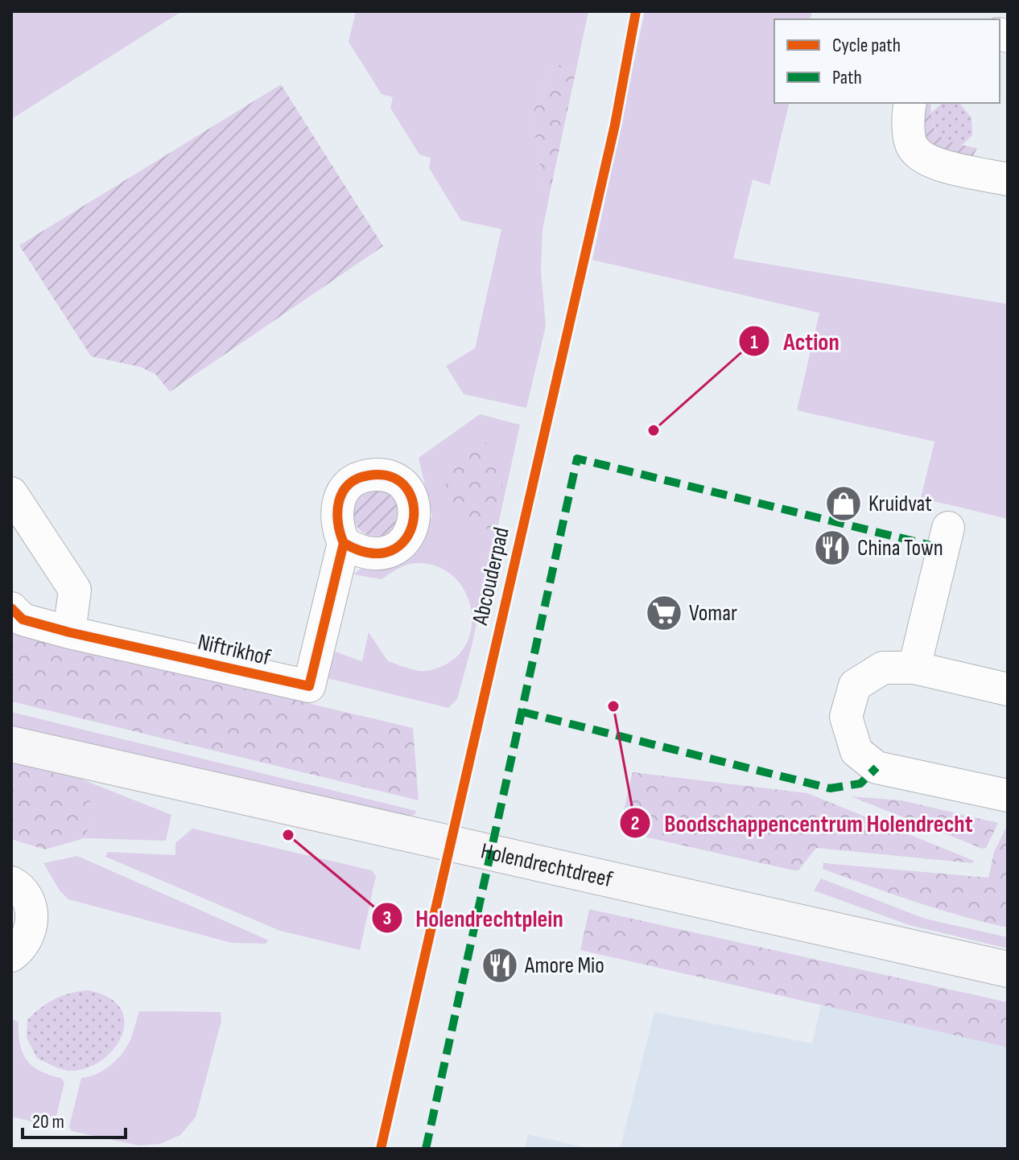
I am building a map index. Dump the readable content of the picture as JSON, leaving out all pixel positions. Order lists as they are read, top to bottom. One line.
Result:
{"streets":{"main road":["Holendrechtdreef"],"street":["Niftrikhof"],"cycle path":["Abcouderpad"]},"places":{"other":["Action","Boodschappencentrum Holendrecht","Holendrechtplein"],"shop":["Kruidvat"],"restaurant":["China Town","Amore Mio"],"supermarket":["Vomar"]},"legend":["Cycle path","Path"],"scale_bar":"20 m"}
